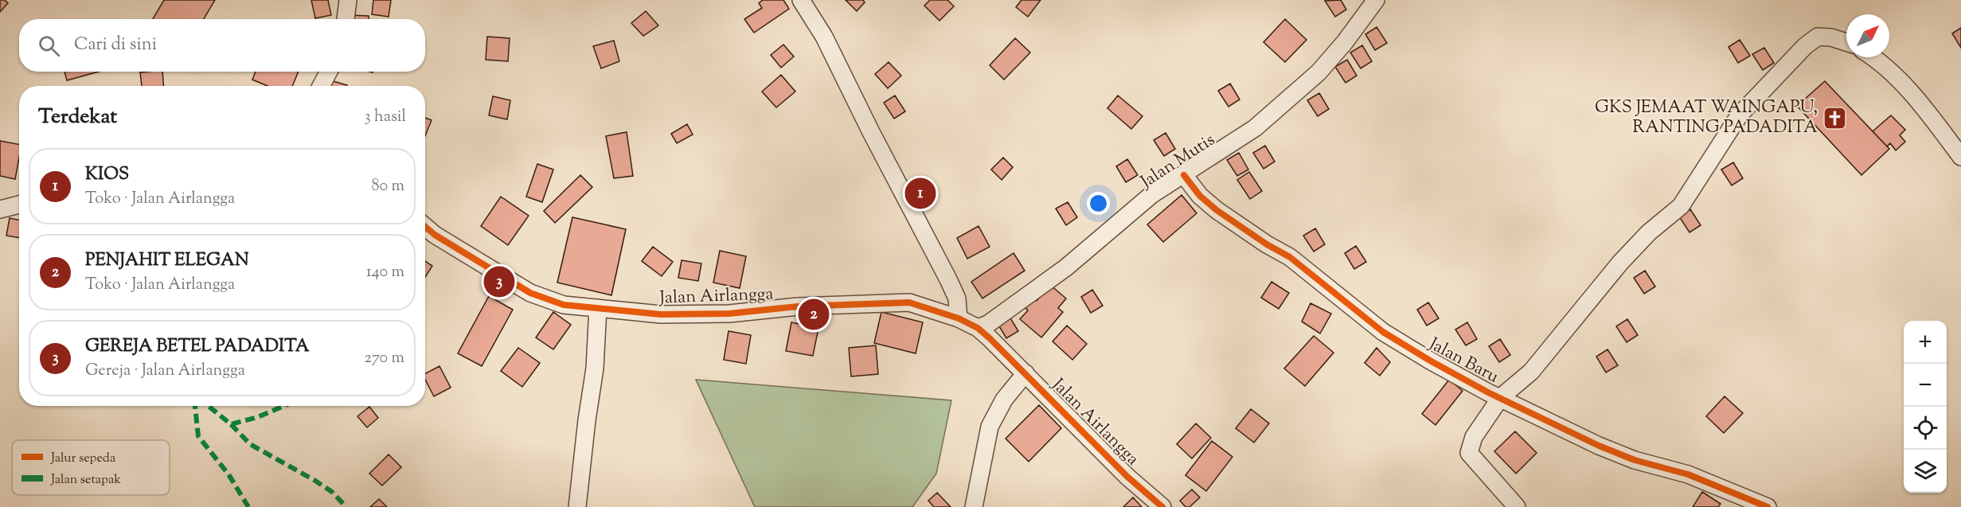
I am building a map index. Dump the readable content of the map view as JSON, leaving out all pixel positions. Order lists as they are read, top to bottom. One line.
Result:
{"streets":{"street":["Jalan Mutis","Jalan Airlangga","Jalan Baru"]},"crossings":[["Jalan Mutis","Jalan Airlangga"],["Jalan Mutis","Jalan Baru"]],"places":{"church":["GKS JEMAAT WAINGAPU, RANTING PADADITA"]},"legend":["Jalur sepeda","Jalan setapak"],"north":"top right","page":{"search":"Cari di sini","heading":["Terdekat","3 hasil"],"list":[{"mark":"1","name":"KIOS","note":"Toko · Jalan Airlangga","value":"80 m"},{"mark":"2","name":"PENJAHIT ELEGAN","note":"Toko · Jalan Airlangga","value":"140 m"},{"mark":"3","name":"GEREJA BETEL PADADITA","note":"Gereja · Jalan Airlangga","value":"270 m"}],"pins":["1","3","2"],"map_buttons":["+","−"]}}
